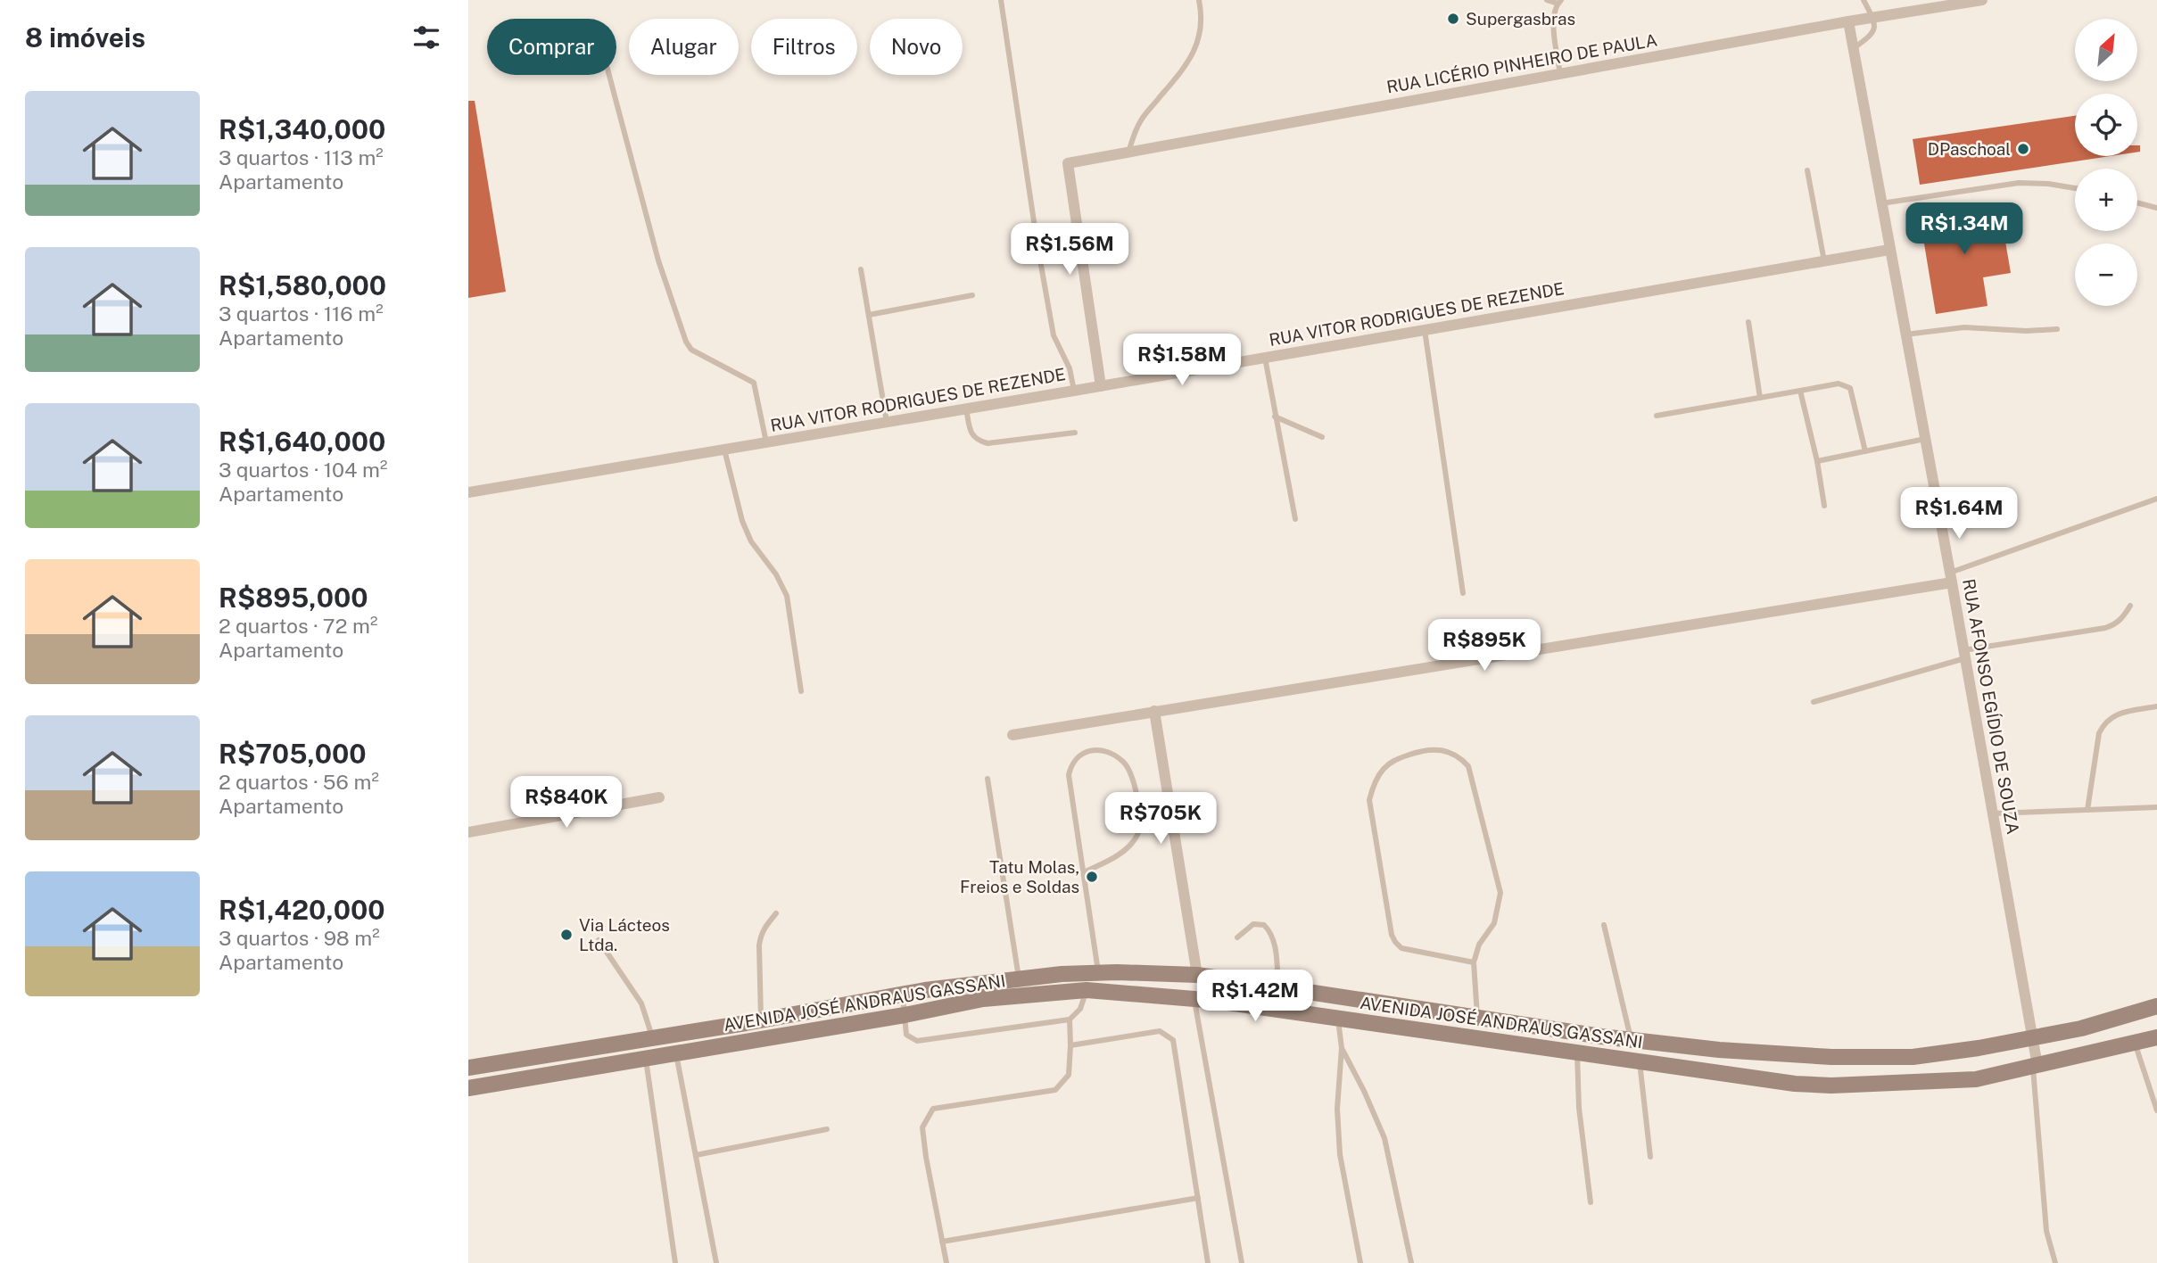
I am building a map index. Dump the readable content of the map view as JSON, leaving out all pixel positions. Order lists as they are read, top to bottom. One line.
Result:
{"streets":{"main road":["AVENIDA JOSÉ ANDRAUS GASSANI"],"street":["RUA LICÉRIO PINHEIRO DE PAULA","RUA VITOR RODRIGUES DE REZENDE","RUA AFONSO EGÍDIO DE SOUZA"]},"crossings":[["RUA LICÉRIO PINHEIRO DE PAULA","RUA VITOR RODRIGUES DE REZENDE"],["RUA LICÉRIO PINHEIRO DE PAULA","RUA AFONSO EGÍDIO DE SOUZA"],["RUA VITOR RODRIGUES DE REZENDE","RUA AFONSO EGÍDIO DE SOUZA"],["RUA AFONSO EGÍDIO DE SOUZA","AVENIDA JOSÉ ANDRAUS GASSANI"]],"places":["Supergasbras","DPaschoal","Tatu Molas, Freios e Soldas","Via Lácteos Ltda."],"north":"top right","page":{"heading":"8 imóveis","map_buttons":["+","−"],"chip":["Comprar","Alugar","Filtros","Novo"],"list":[{"name":"R$1,340,000","note":"3 quartos · 113 m² · Apartamento"},{"name":"R$1,580,000","note":"3 quartos · 116 m² · Apartamento"},{"name":"R$1,640,000","note":"3 quartos · 104 m² · Apartamento"},{"name":"R$895,000","note":"2 quartos · 72 m² · Apartamento"},{"name":"R$705,000","note":"2 quartos · 56 m² · Apartamento"},{"name":"R$1,420,000","note":"3 quartos · 98 m² · Apartamento"}],"price":["R$1.34M","R$1.56M","R$1.58M","R$1.64M","R$895K","R$840K","R$705K","R$1.42M"]}}
